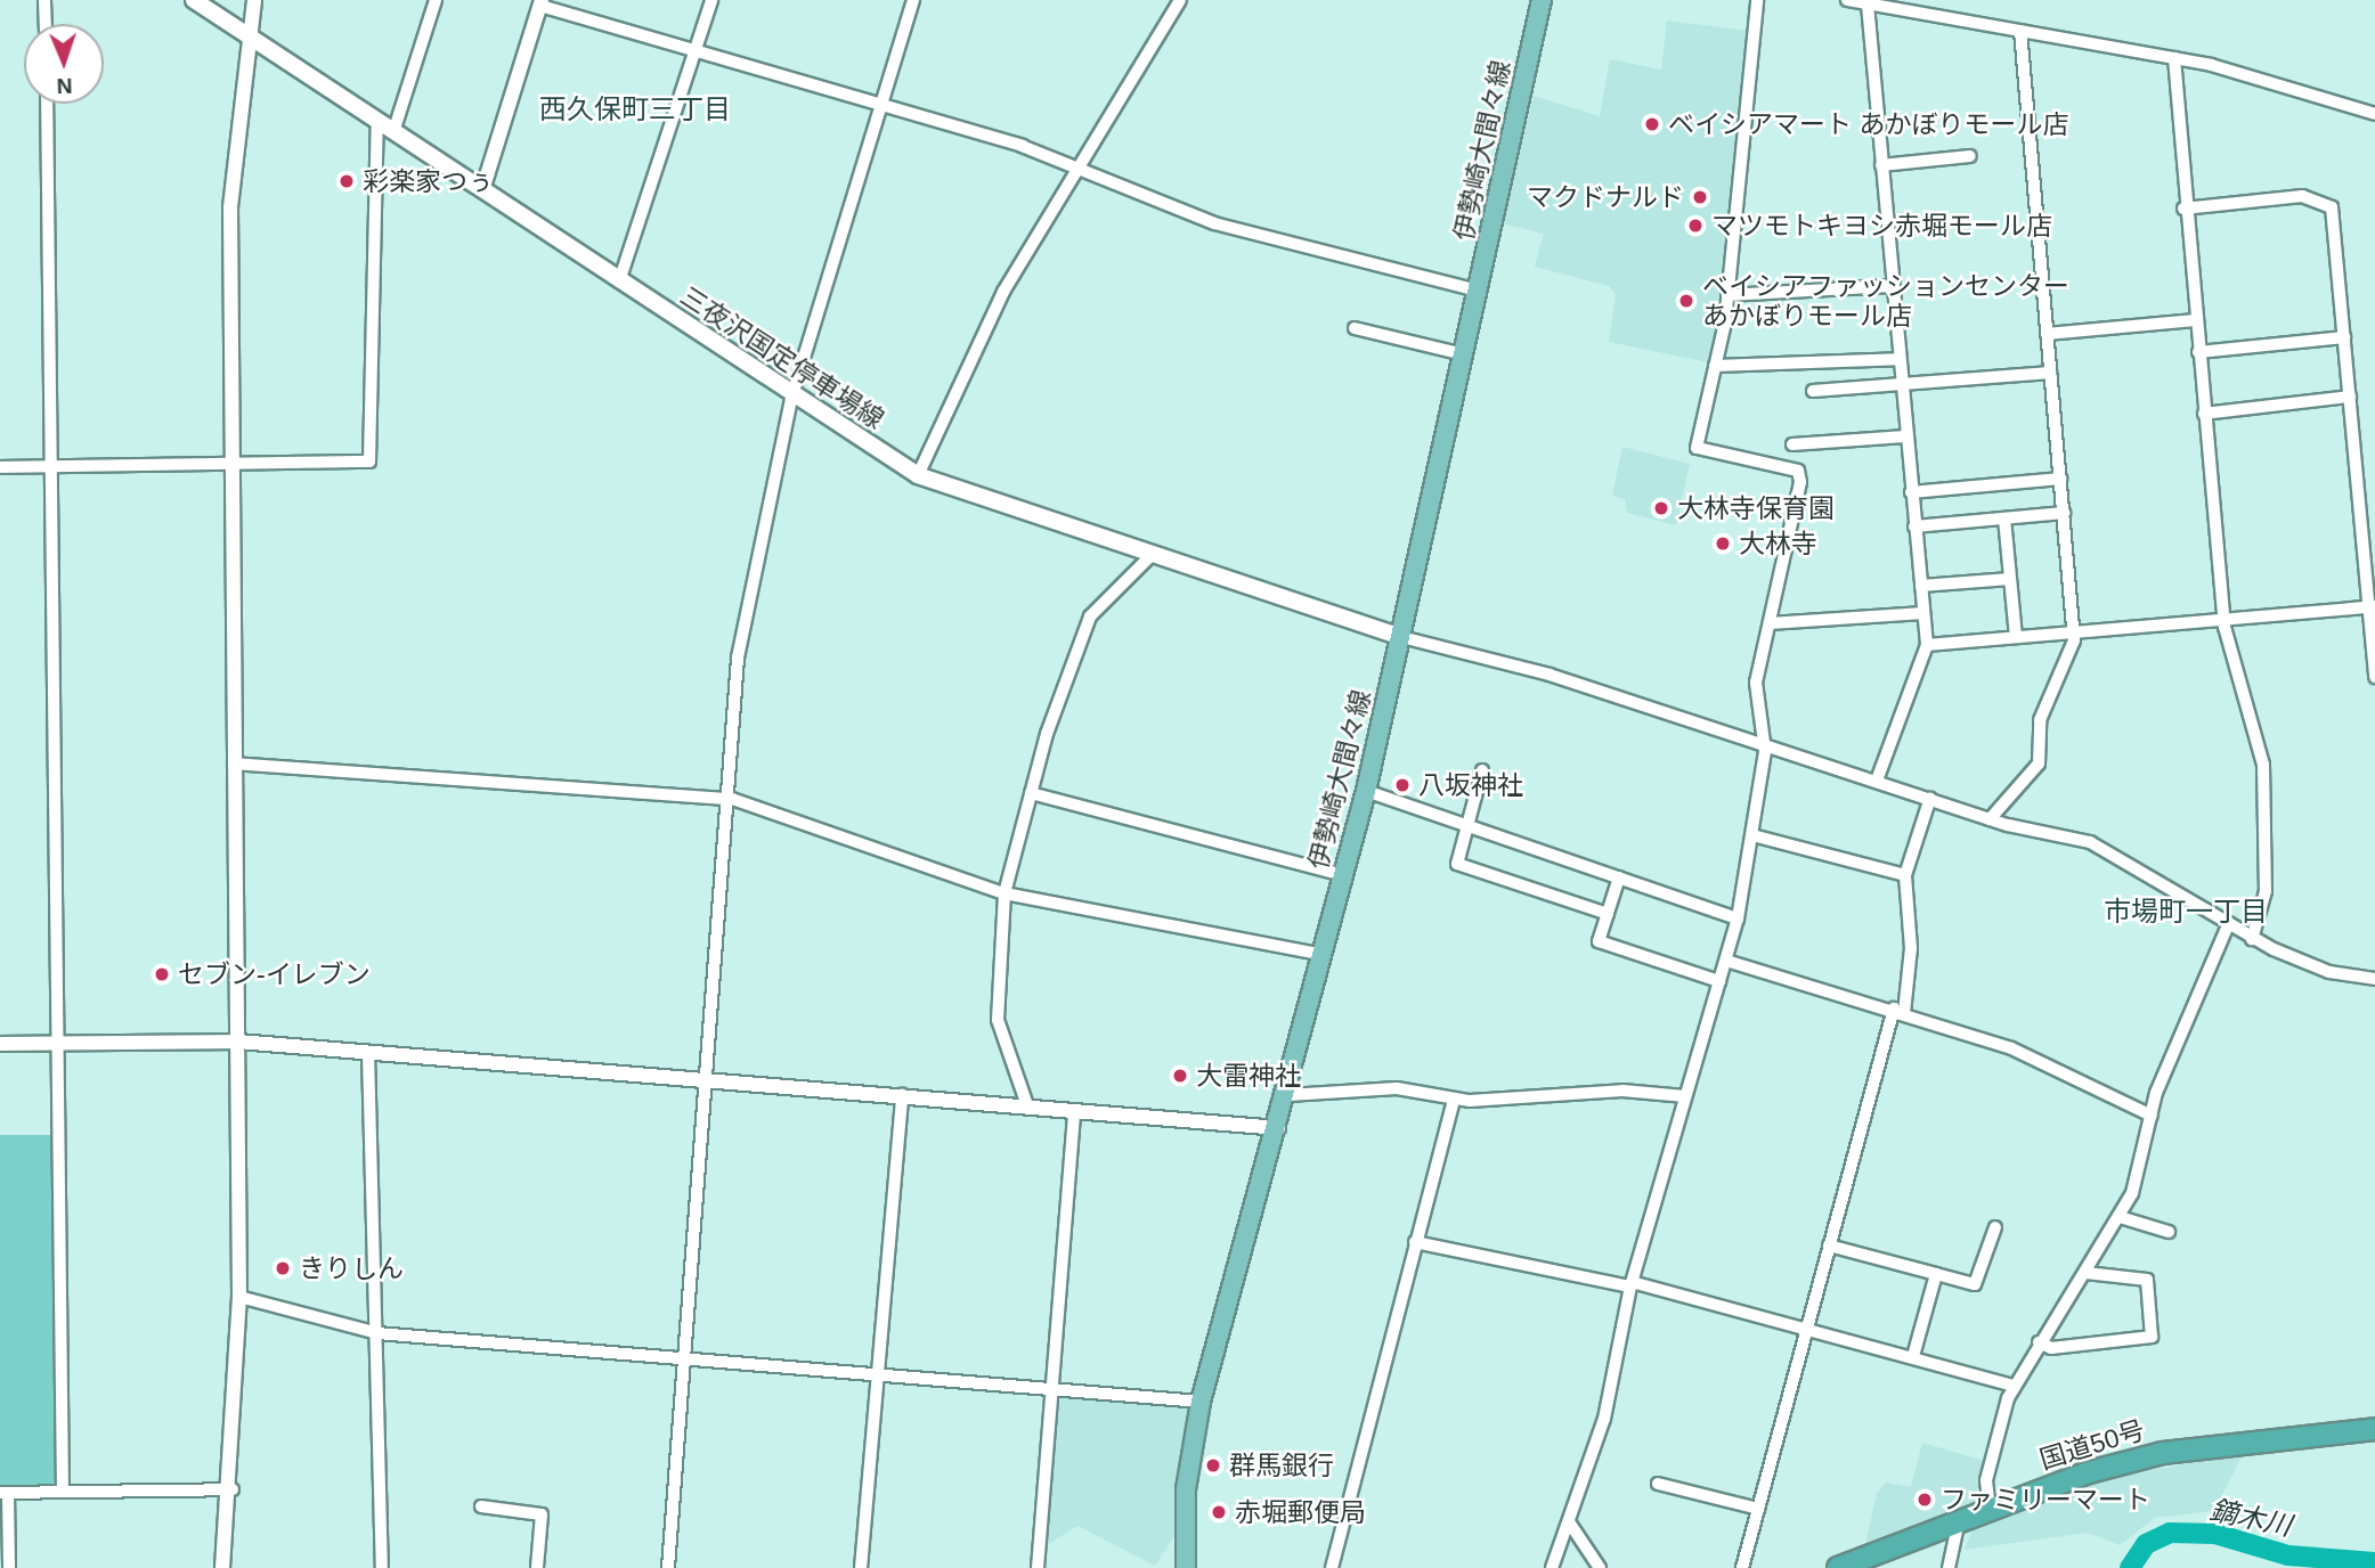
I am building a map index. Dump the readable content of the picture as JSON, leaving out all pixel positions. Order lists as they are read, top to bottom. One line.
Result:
{"streets":{"highway":["国道50号"],"main road":["伊勢崎大間々線","三夜沢国定停車場線"]},"crossings":[["伊勢崎大間々線","三夜沢国定停車場線"]],"districts":["西久保町三丁目","市場町一丁目"],"water":["鏑木川"],"places":["ベイシアマート あかぼりモール店","彩楽家つぅ","マクドナルド","マツモトキヨシ赤堀モール店","ベイシアファッションセンター あかぼりモール店","大林寺保育園","大林寺","八坂神社","セブン-イレブン","大雷神社","きりしん","群馬銀行","ファミリーマート","赤堀郵便局"],"north":"bottom"}
